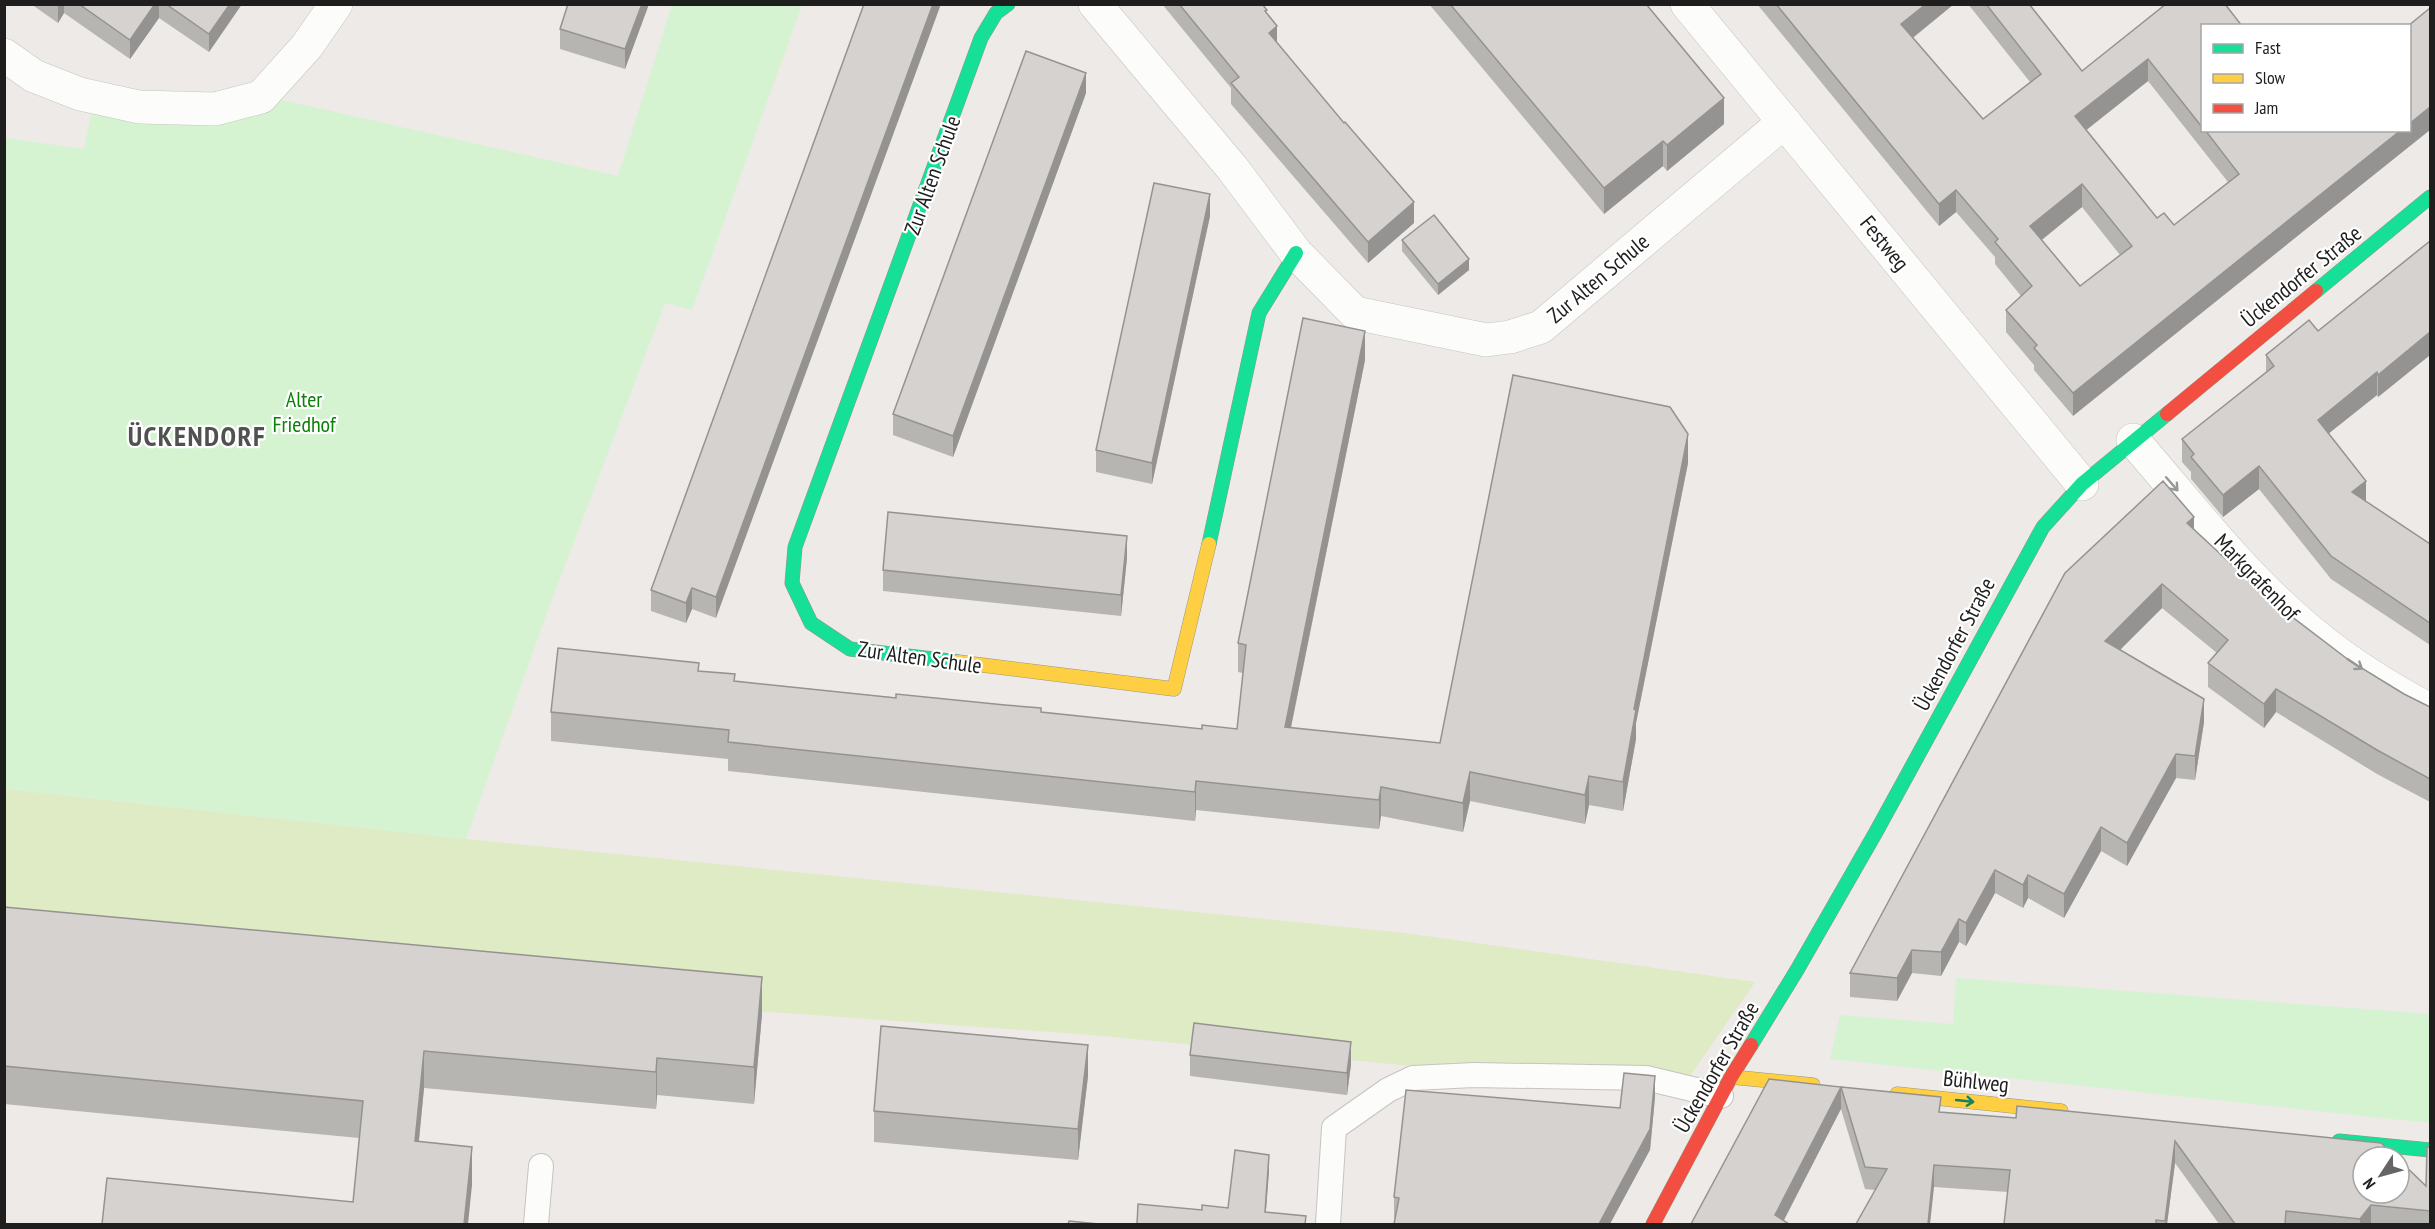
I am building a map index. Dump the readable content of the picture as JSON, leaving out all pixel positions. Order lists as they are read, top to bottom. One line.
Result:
{"streets":{"street":["Zur Alten Schule","Festweg","Ückendorfer Straße","Markgrafenhof","Bühlweg"]},"crossings":[["Zur Alten Schule","Festweg"],["Festweg","Ückendorfer Straße"],["Ückendorfer Straße","Markgrafenhof"]],"one_way":["Markgrafenhof","Bühlweg"],"districts":["ÜCKENDORF"],"parks":["Alter Friedhof"],"legend":["Fast","Slow","Jam"],"north":"bottom left"}
